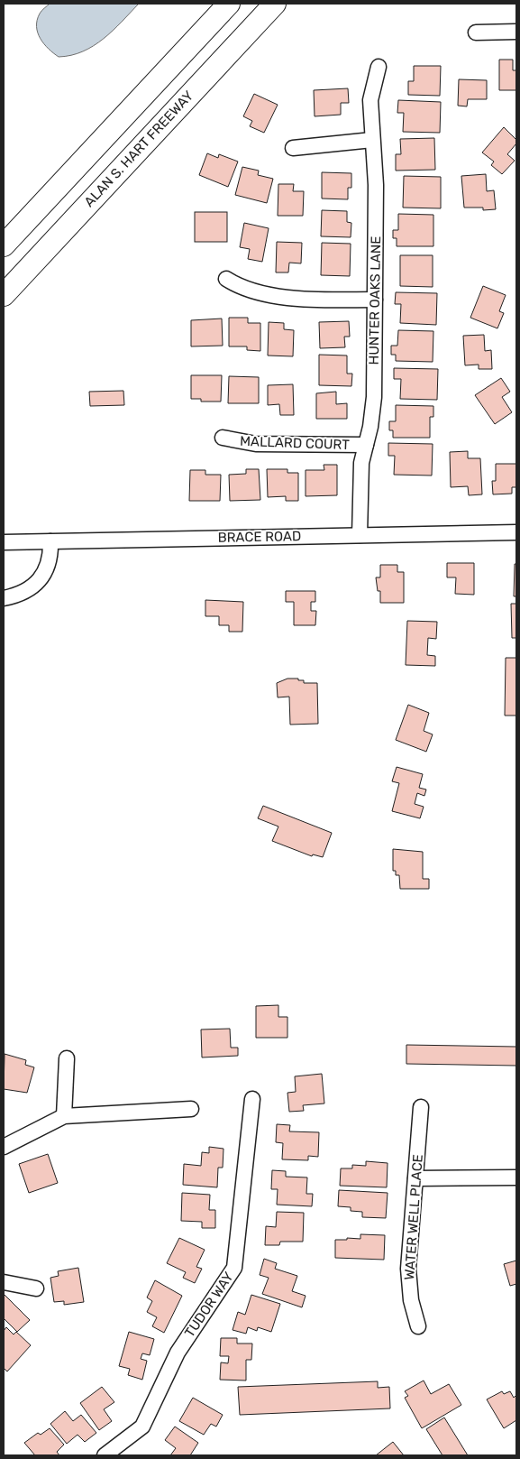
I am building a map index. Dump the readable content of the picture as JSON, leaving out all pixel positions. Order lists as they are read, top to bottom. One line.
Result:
{"streets":{"highway":["ALAN S. HART FREEWAY"],"street":["HUNTER OAKS LANE","MALLARD COURT","BRACE ROAD","WATER WELL PLACE","TUDOR WAY"]},"crossings":[["HUNTER OAKS LANE","MALLARD COURT"],["HUNTER OAKS LANE","BRACE ROAD"]]}
